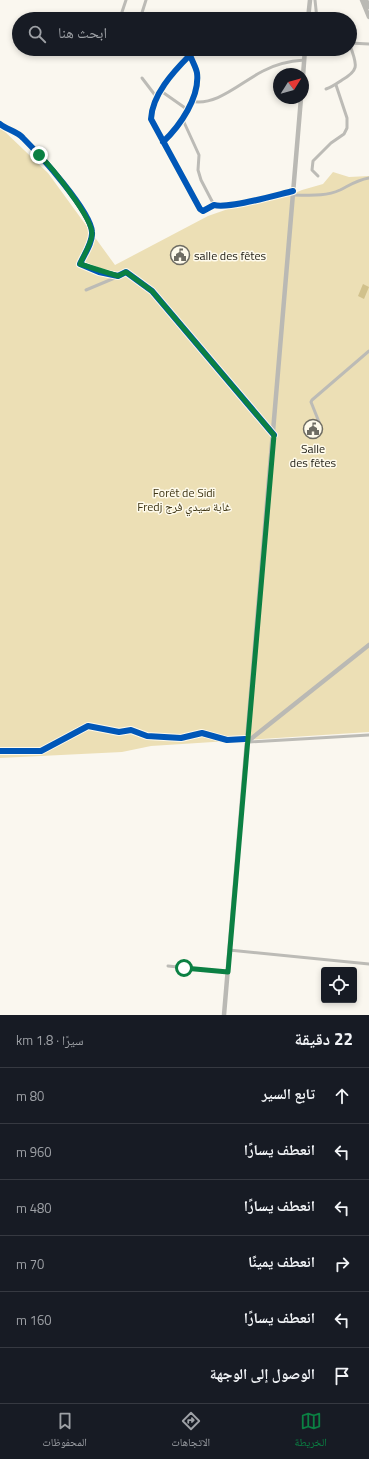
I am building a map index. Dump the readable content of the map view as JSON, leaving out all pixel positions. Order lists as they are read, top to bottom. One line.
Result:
{"parks":["Forêt de Sidi Fredj غابة سيدي فرج"],"places":{"public building":["salle des fêtes","Salle des fêtes"]},"north":"top right","page":{"search":"ابحث هنا","heading":["22 دقيقة","سيرًا · 1.8 km"],"list":[["تابع السير","80 m"],["انعطف يسارًا","960 m"],["انعطف يسارًا","480 m"],["انعطف يمينًا","70 m"],["انعطف يسارًا","160 m"],"الوصول إلى الوجهة"],"nav":["الخريطة","الاتجاهات","المحفوظات"]}}
